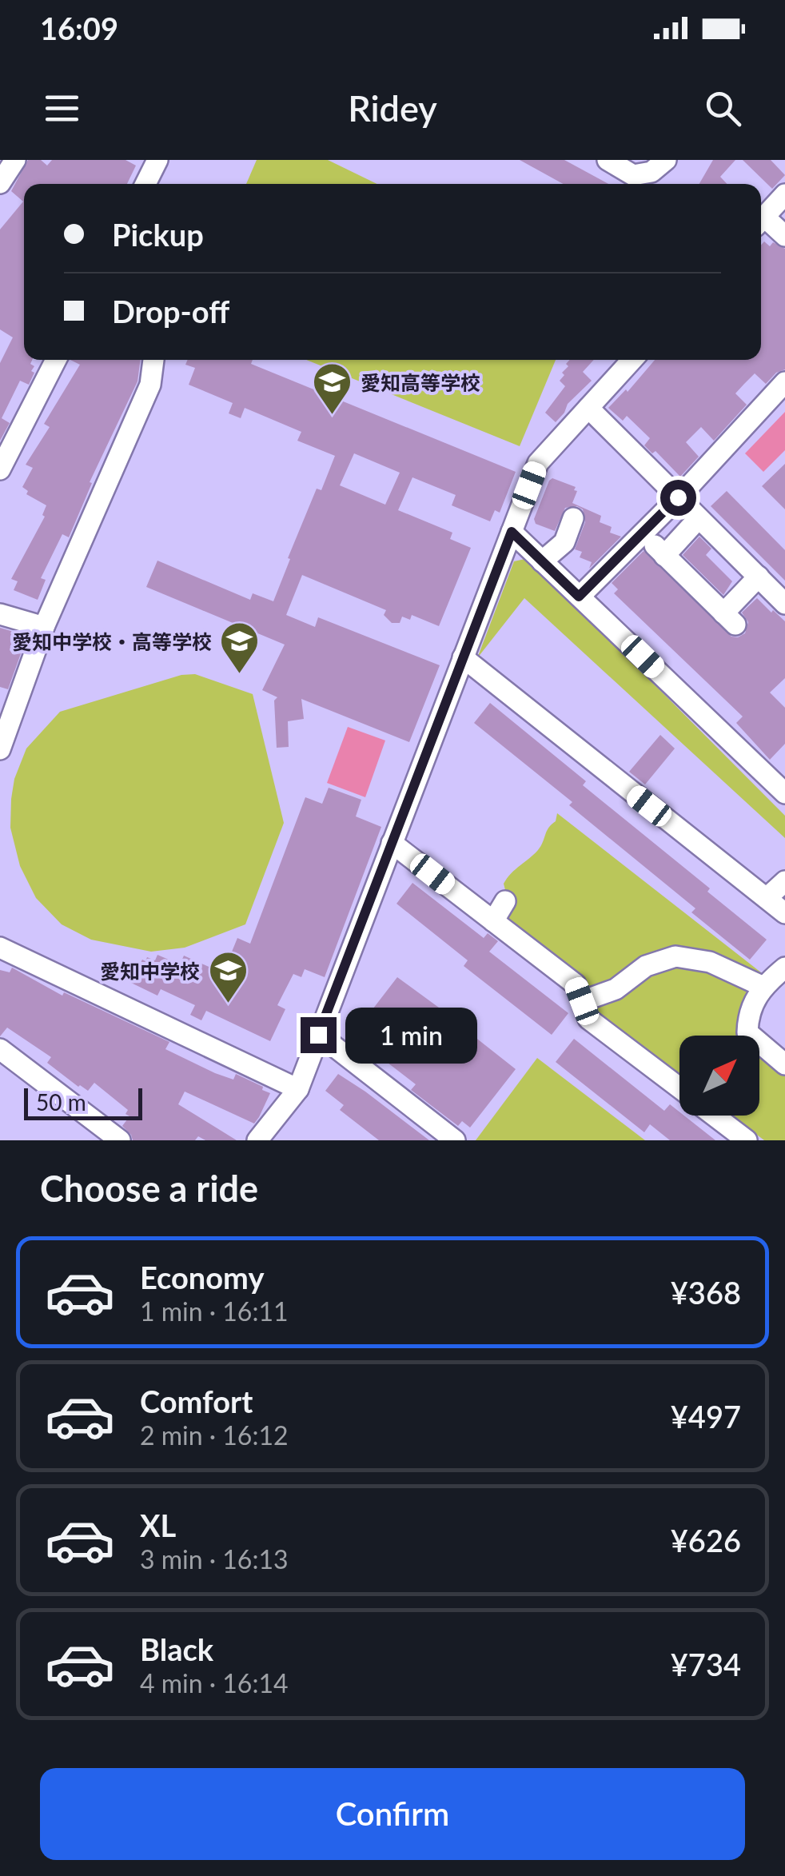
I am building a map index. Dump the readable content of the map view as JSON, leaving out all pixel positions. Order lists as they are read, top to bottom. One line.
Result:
{"places":{"school or university":["愛知高等学校","愛知中学校・高等学校","愛知中学校"]},"scale_bar":"50 m","north":"top right","page":{"status":"16:09","header":"Ridey","banner":["Pickup","Drop-off"],"bubble":"1 min","scale":"50 m","heading":"Choose a ride","list":[{"name":"Economy","note":"1 min · 16:11","value":"¥368"},{"name":"Comfort","note":"2 min · 16:12","value":"¥497"},{"name":"XL","note":"3 min · 16:13","value":"¥626"},{"name":"Black","note":"4 min · 16:14","value":"¥734"}],"buttons":"Confirm"}}
